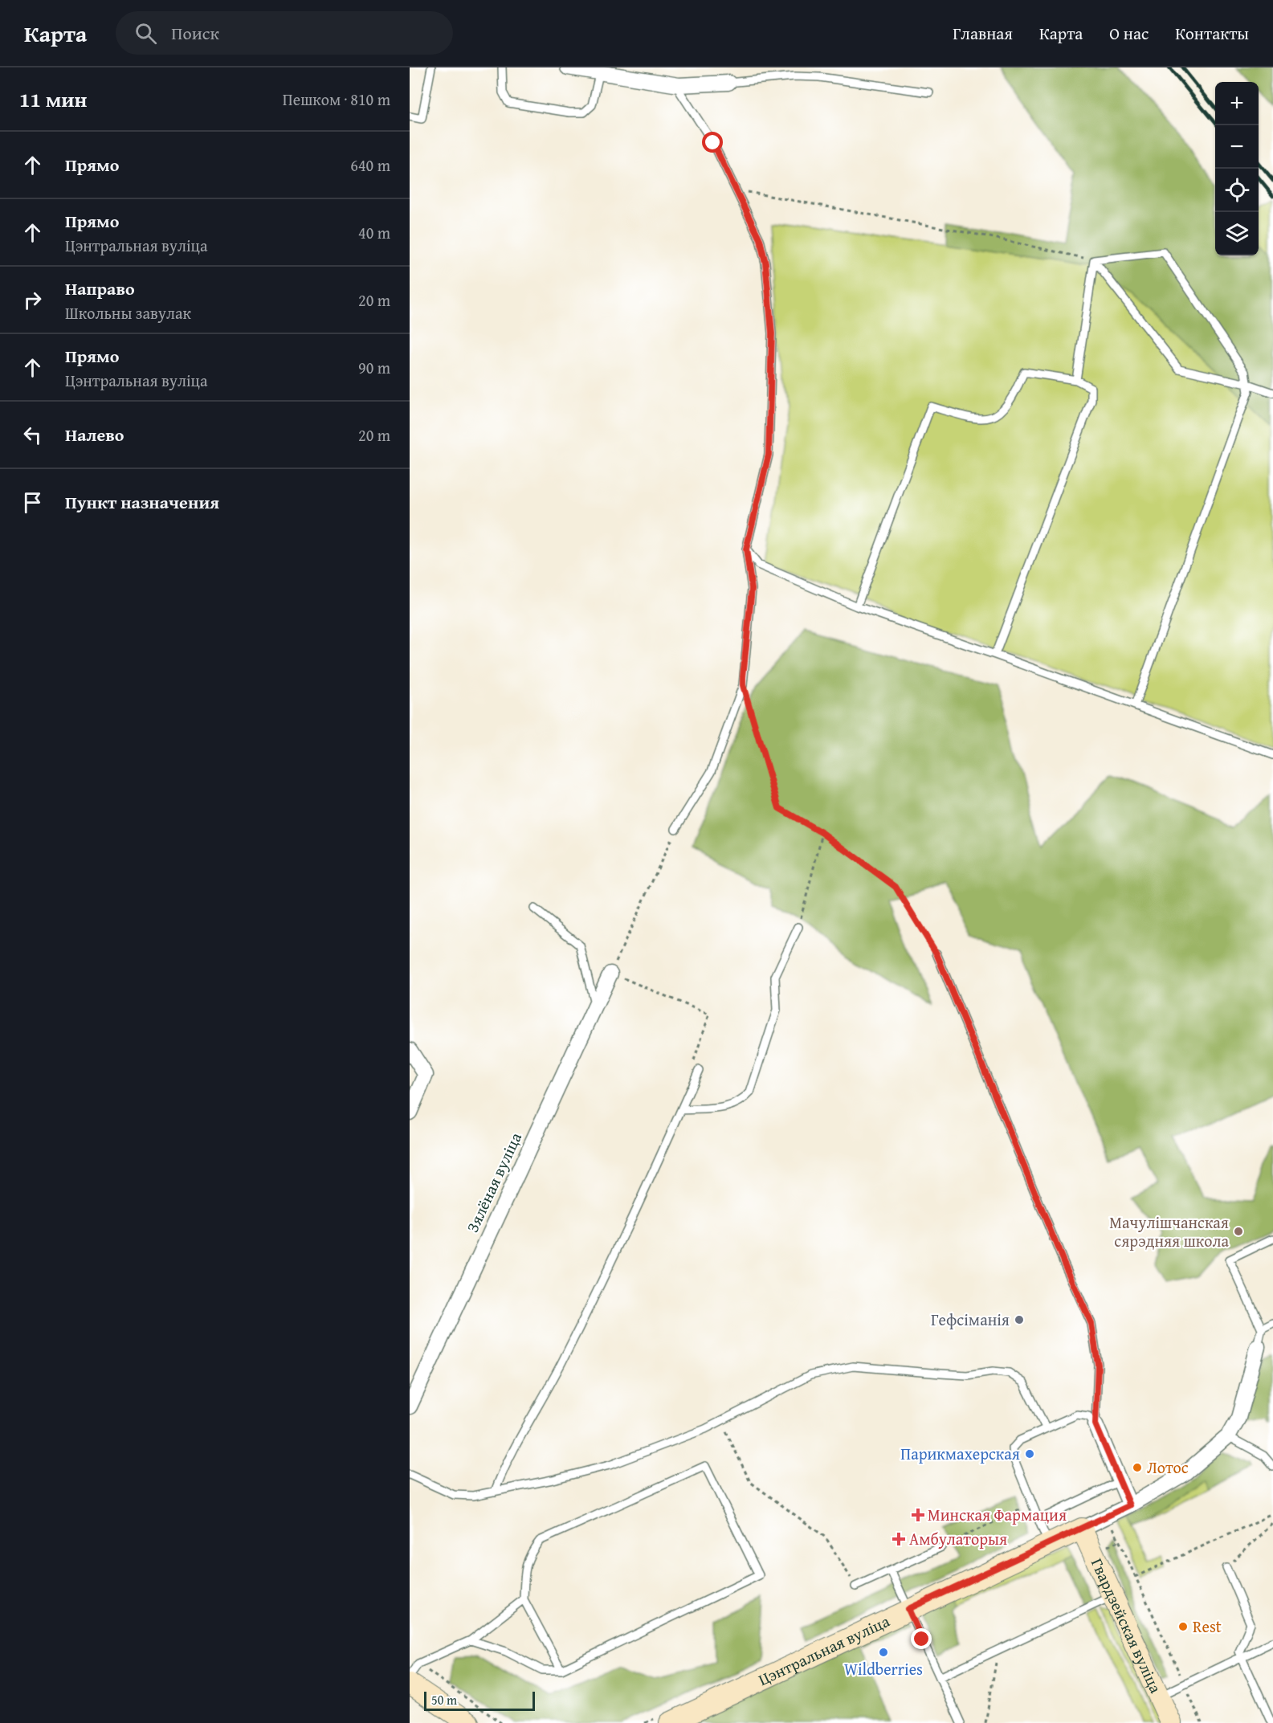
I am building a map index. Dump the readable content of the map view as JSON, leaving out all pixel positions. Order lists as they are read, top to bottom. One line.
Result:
{"streets":{"street":["Зялёная вуліца","Гвардзейская вуліца","Цэнтральная вуліца"]},"crossings":[["Гвардзейская вуліца","Цэнтральная вуліца"]],"places":{"other":["Мачулішчанская сярэдняя школа","Гефсіманія","Парикмахерская","Лотос","Rest","Wildberries"],"health":["Минская Фармация","Амбулаторыя"]},"scale_bar":"50 m","page":{"header":"Карта","search":"Поиск","nav":["Главная","Карта","О нас","Контакты"],"heading":["11 мин","Пешком · 810 m"],"map_buttons":["+","−"],"list":[["Прямо","640 m"],["Прямо","Цэнтральная вуліца","40 m"],["Направо","Школьны завулак","20 m"],["Прямо","Цэнтральная вуліца","90 m"],["Налево","20 m"],"Пункт назначения"],"scale":"50 m"}}
